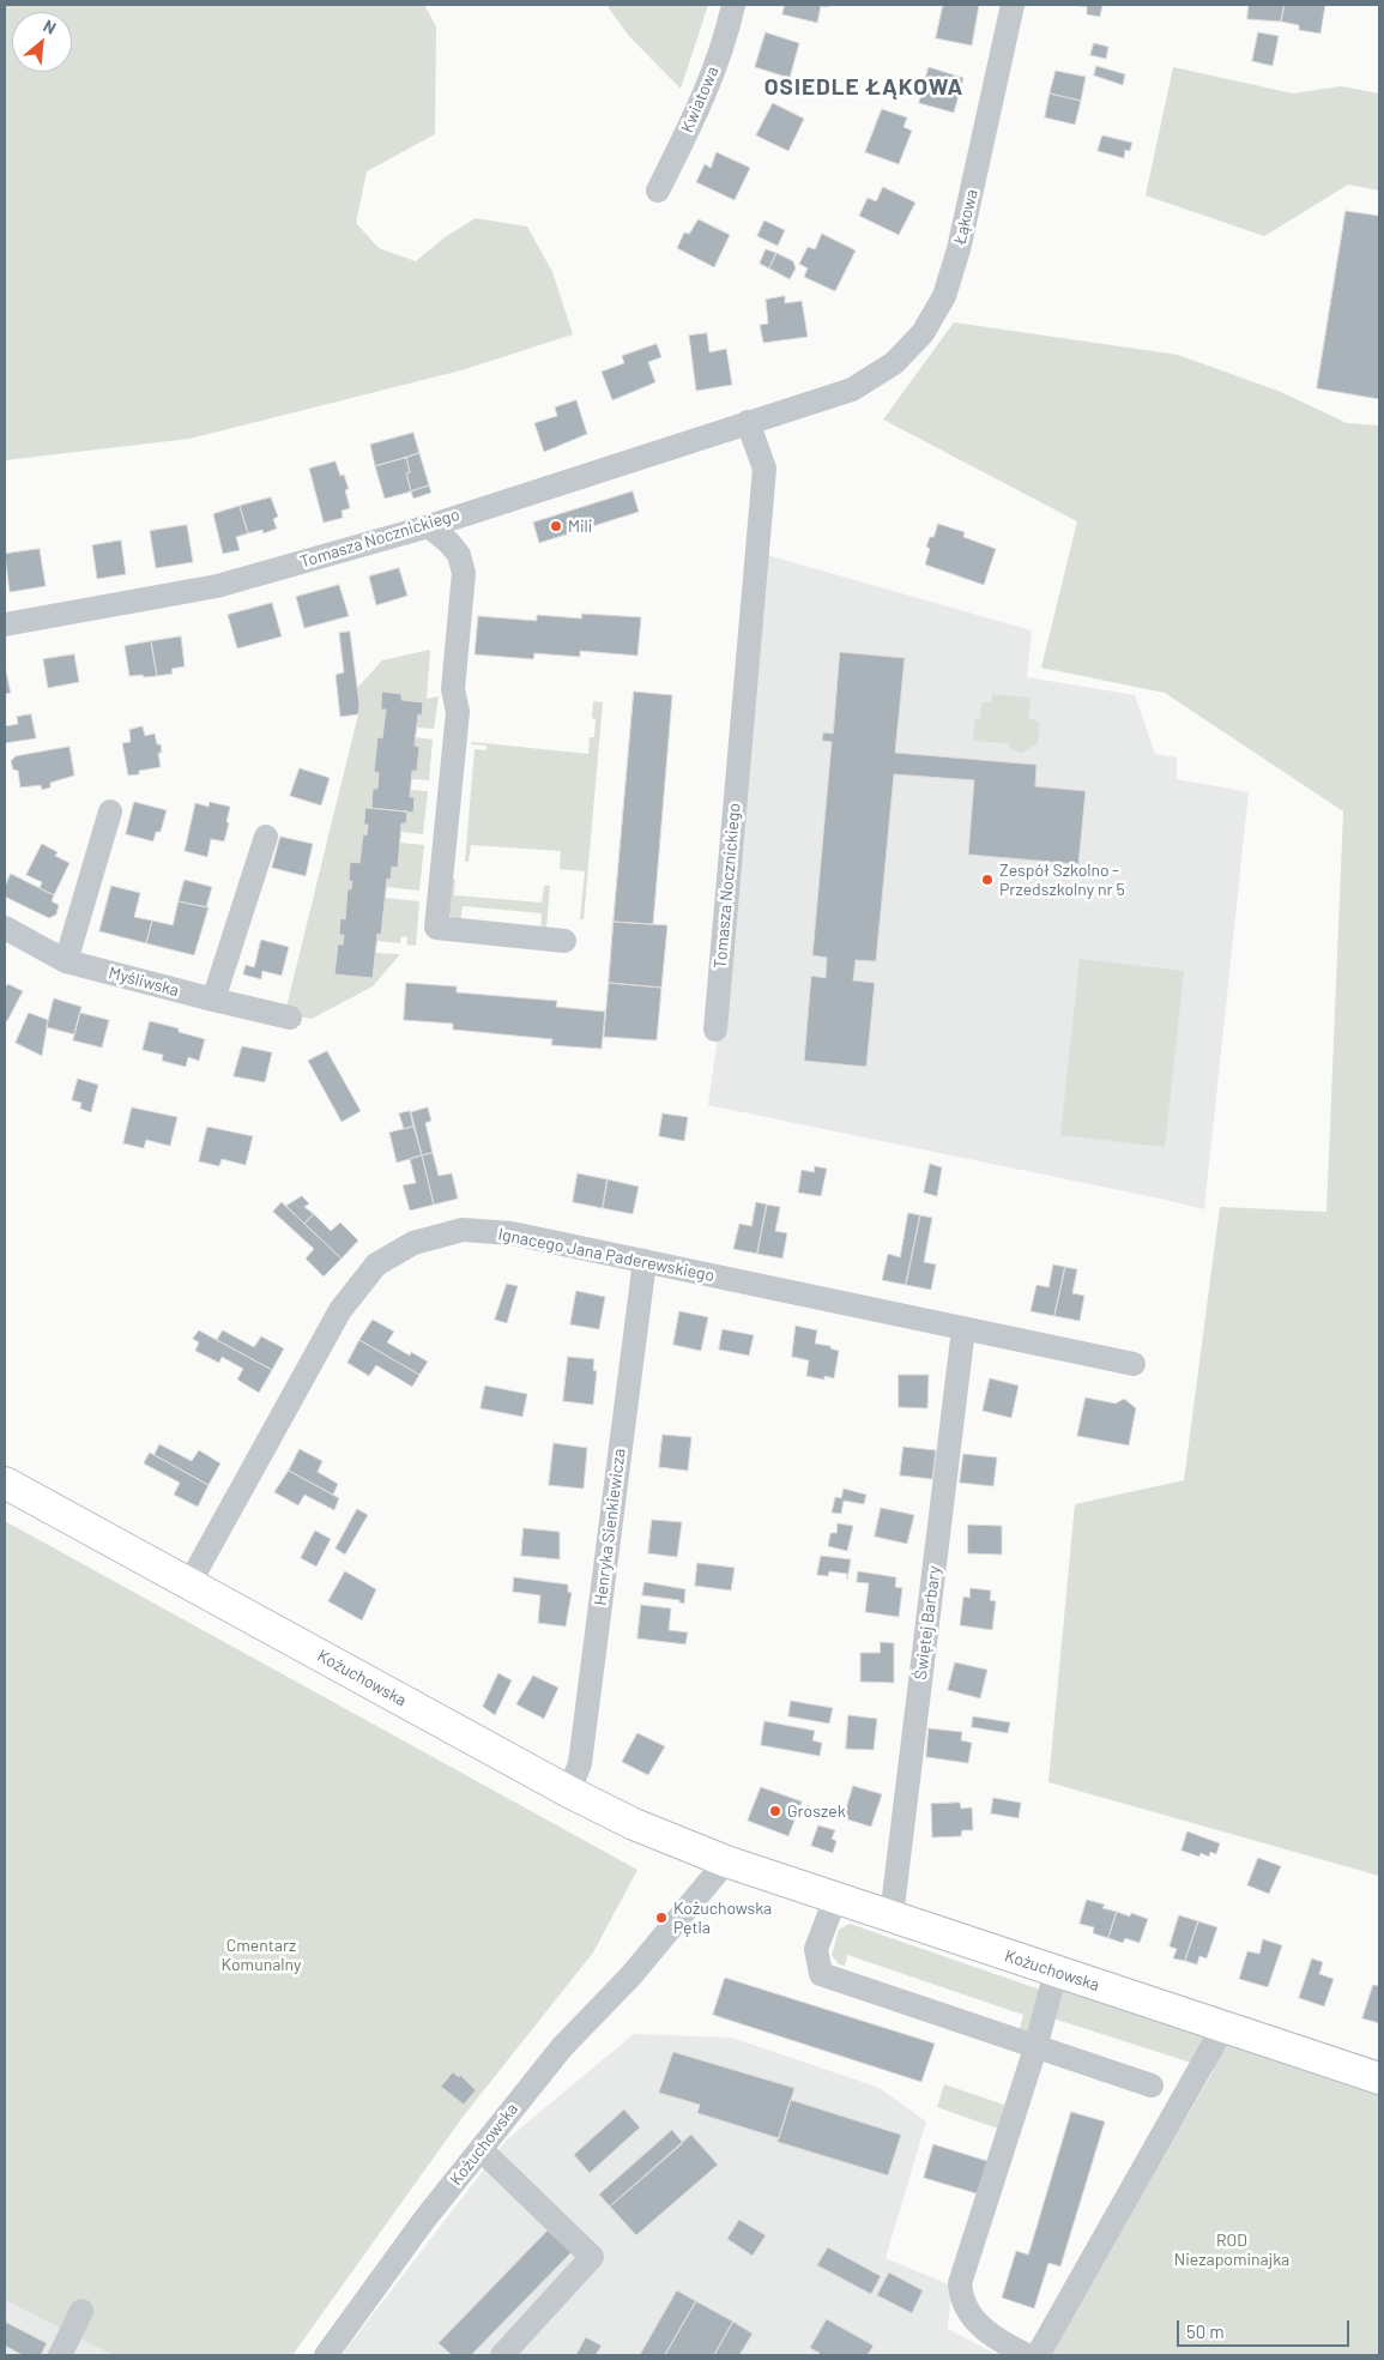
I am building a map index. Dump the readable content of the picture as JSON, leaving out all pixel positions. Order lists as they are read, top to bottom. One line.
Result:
{"streets":{"main road":["Kożuchowska"],"street":["Kwiatowa","Łąkowa","Tomasza Nocznickiego","Myśliwska","Ignacego Jana Paderewskiego","Henryka Sienkiewicza","Świętej Barbary"]},"crossings":[["Łąkowa","Tomasza Nocznickiego"],["Ignacego Jana Paderewskiego","Henryka Sienkiewicza"],["Ignacego Jana Paderewskiego","Świętej Barbary"],["Ignacego Jana Paderewskiego","Kożuchowska"],["Henryka Sienkiewicza","Kożuchowska"],["Świętej Barbary","Kożuchowska"]],"districts":["OSIEDLE ŁĄKOWA"],"parks":["Cmentarz Komunalny","ROD Niezapominajka"],"places":["Mili","Zespół Szkolno - Przedszkolny nr 5","Groszek","Kożuchowska Pętla"],"scale_bar":"50 m","north":"top right"}
